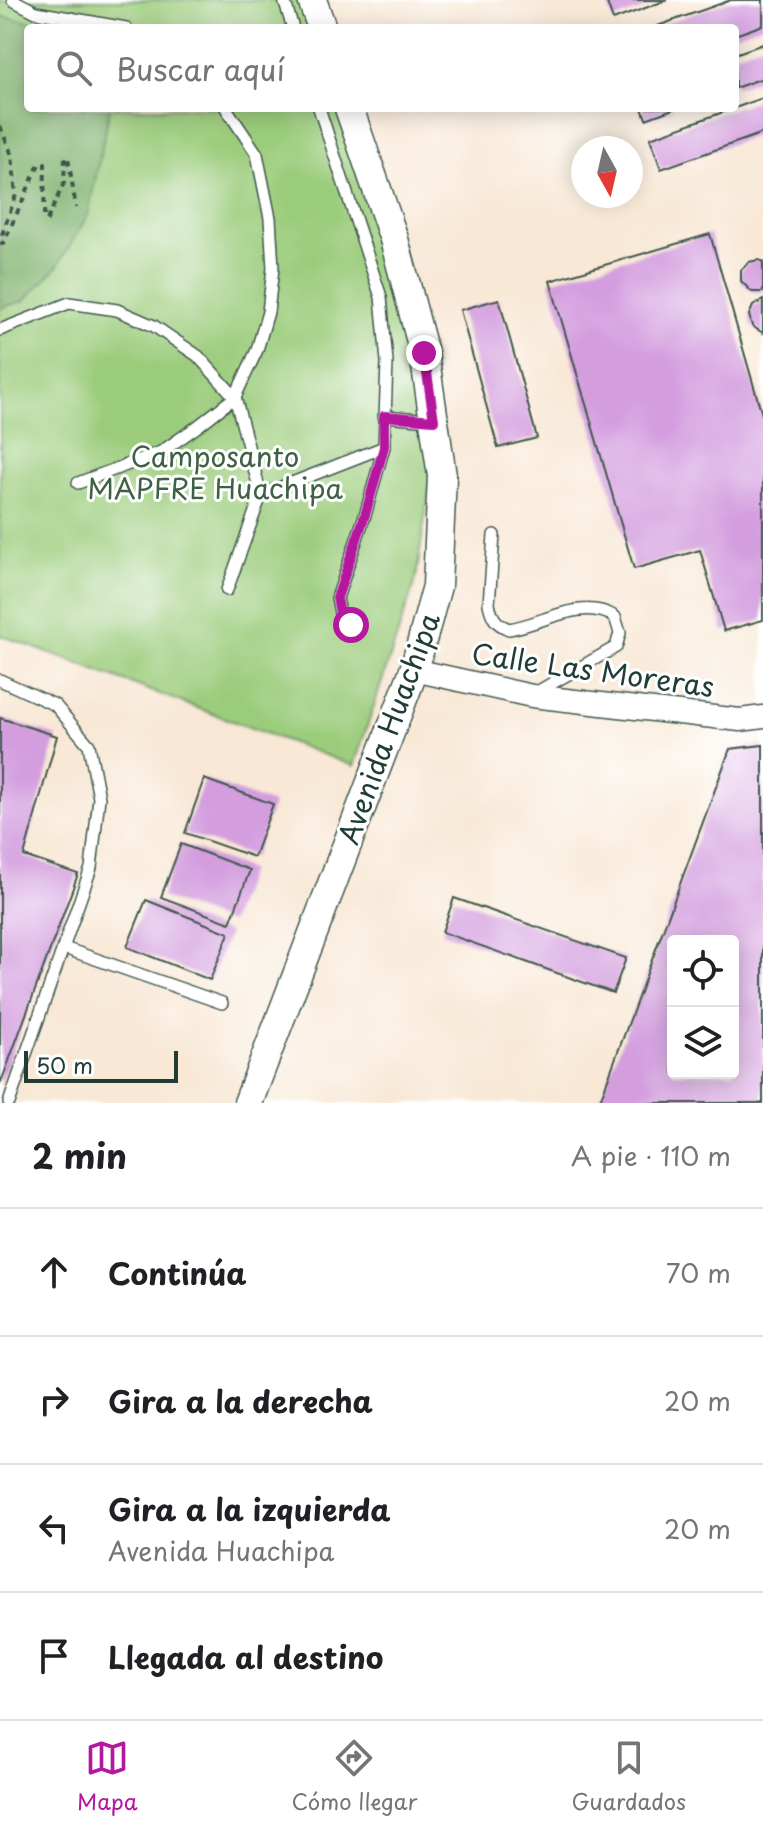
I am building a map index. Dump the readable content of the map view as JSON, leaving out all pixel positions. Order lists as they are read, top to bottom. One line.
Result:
{"streets":{"street":["Calle Las Moreras","Avenida Huachipa"]},"crossings":[["Calle Las Moreras","Avenida Huachipa"]],"parks":["Camposanto MAPFRE Huachipa"],"scale_bar":"50 m","north":"bottom","page":{"search":"Buscar aquí","scale":"50 m","heading":["2 min","A pie · 110 m"],"list":[["Continúa","70 m"],["Gira a la derecha","20 m"],["Gira a la izquierda","Avenida Huachipa","20 m"],"Llegada al destino"],"nav":["Mapa","Cómo llegar","Guardados"]}}
